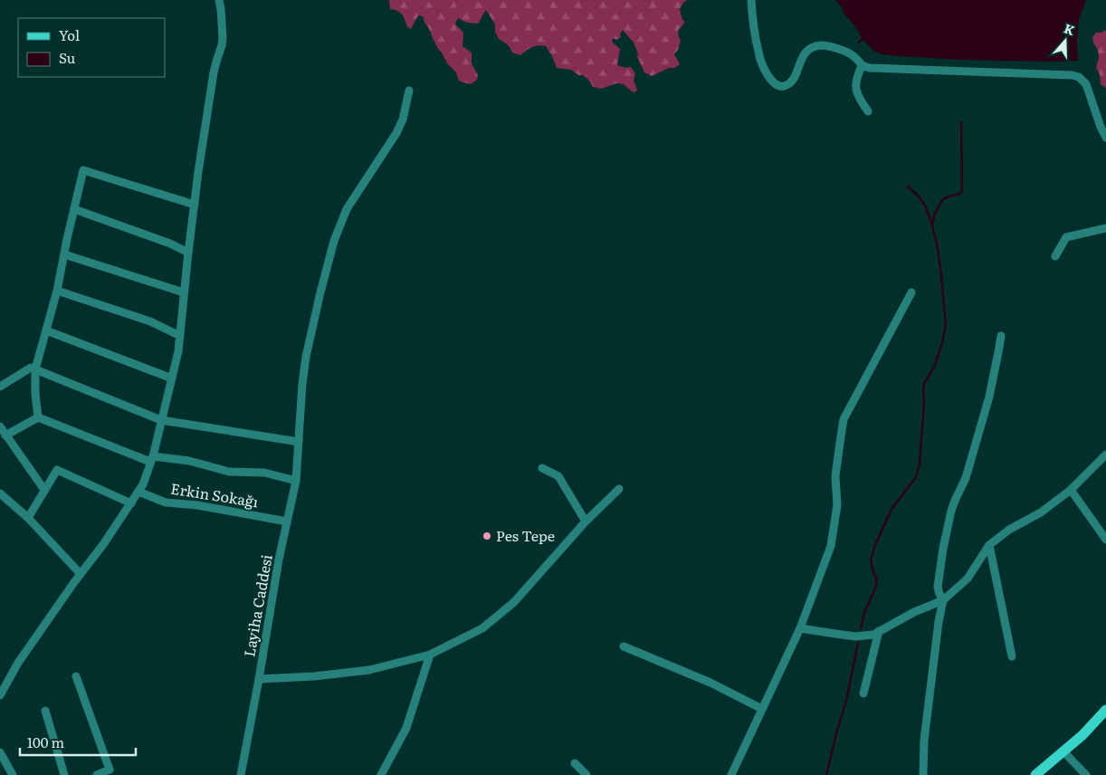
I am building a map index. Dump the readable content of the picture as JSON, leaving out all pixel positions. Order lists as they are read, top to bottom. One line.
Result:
{"streets":{"street":["Erkin Sokağı","Layiha Caddesi"]},"crossings":[["Erkin Sokağı","Layiha Caddesi"]],"places":["Pes Tepe"],"legend":["Yol","Su"],"scale_bar":"100 m","north":"top"}
